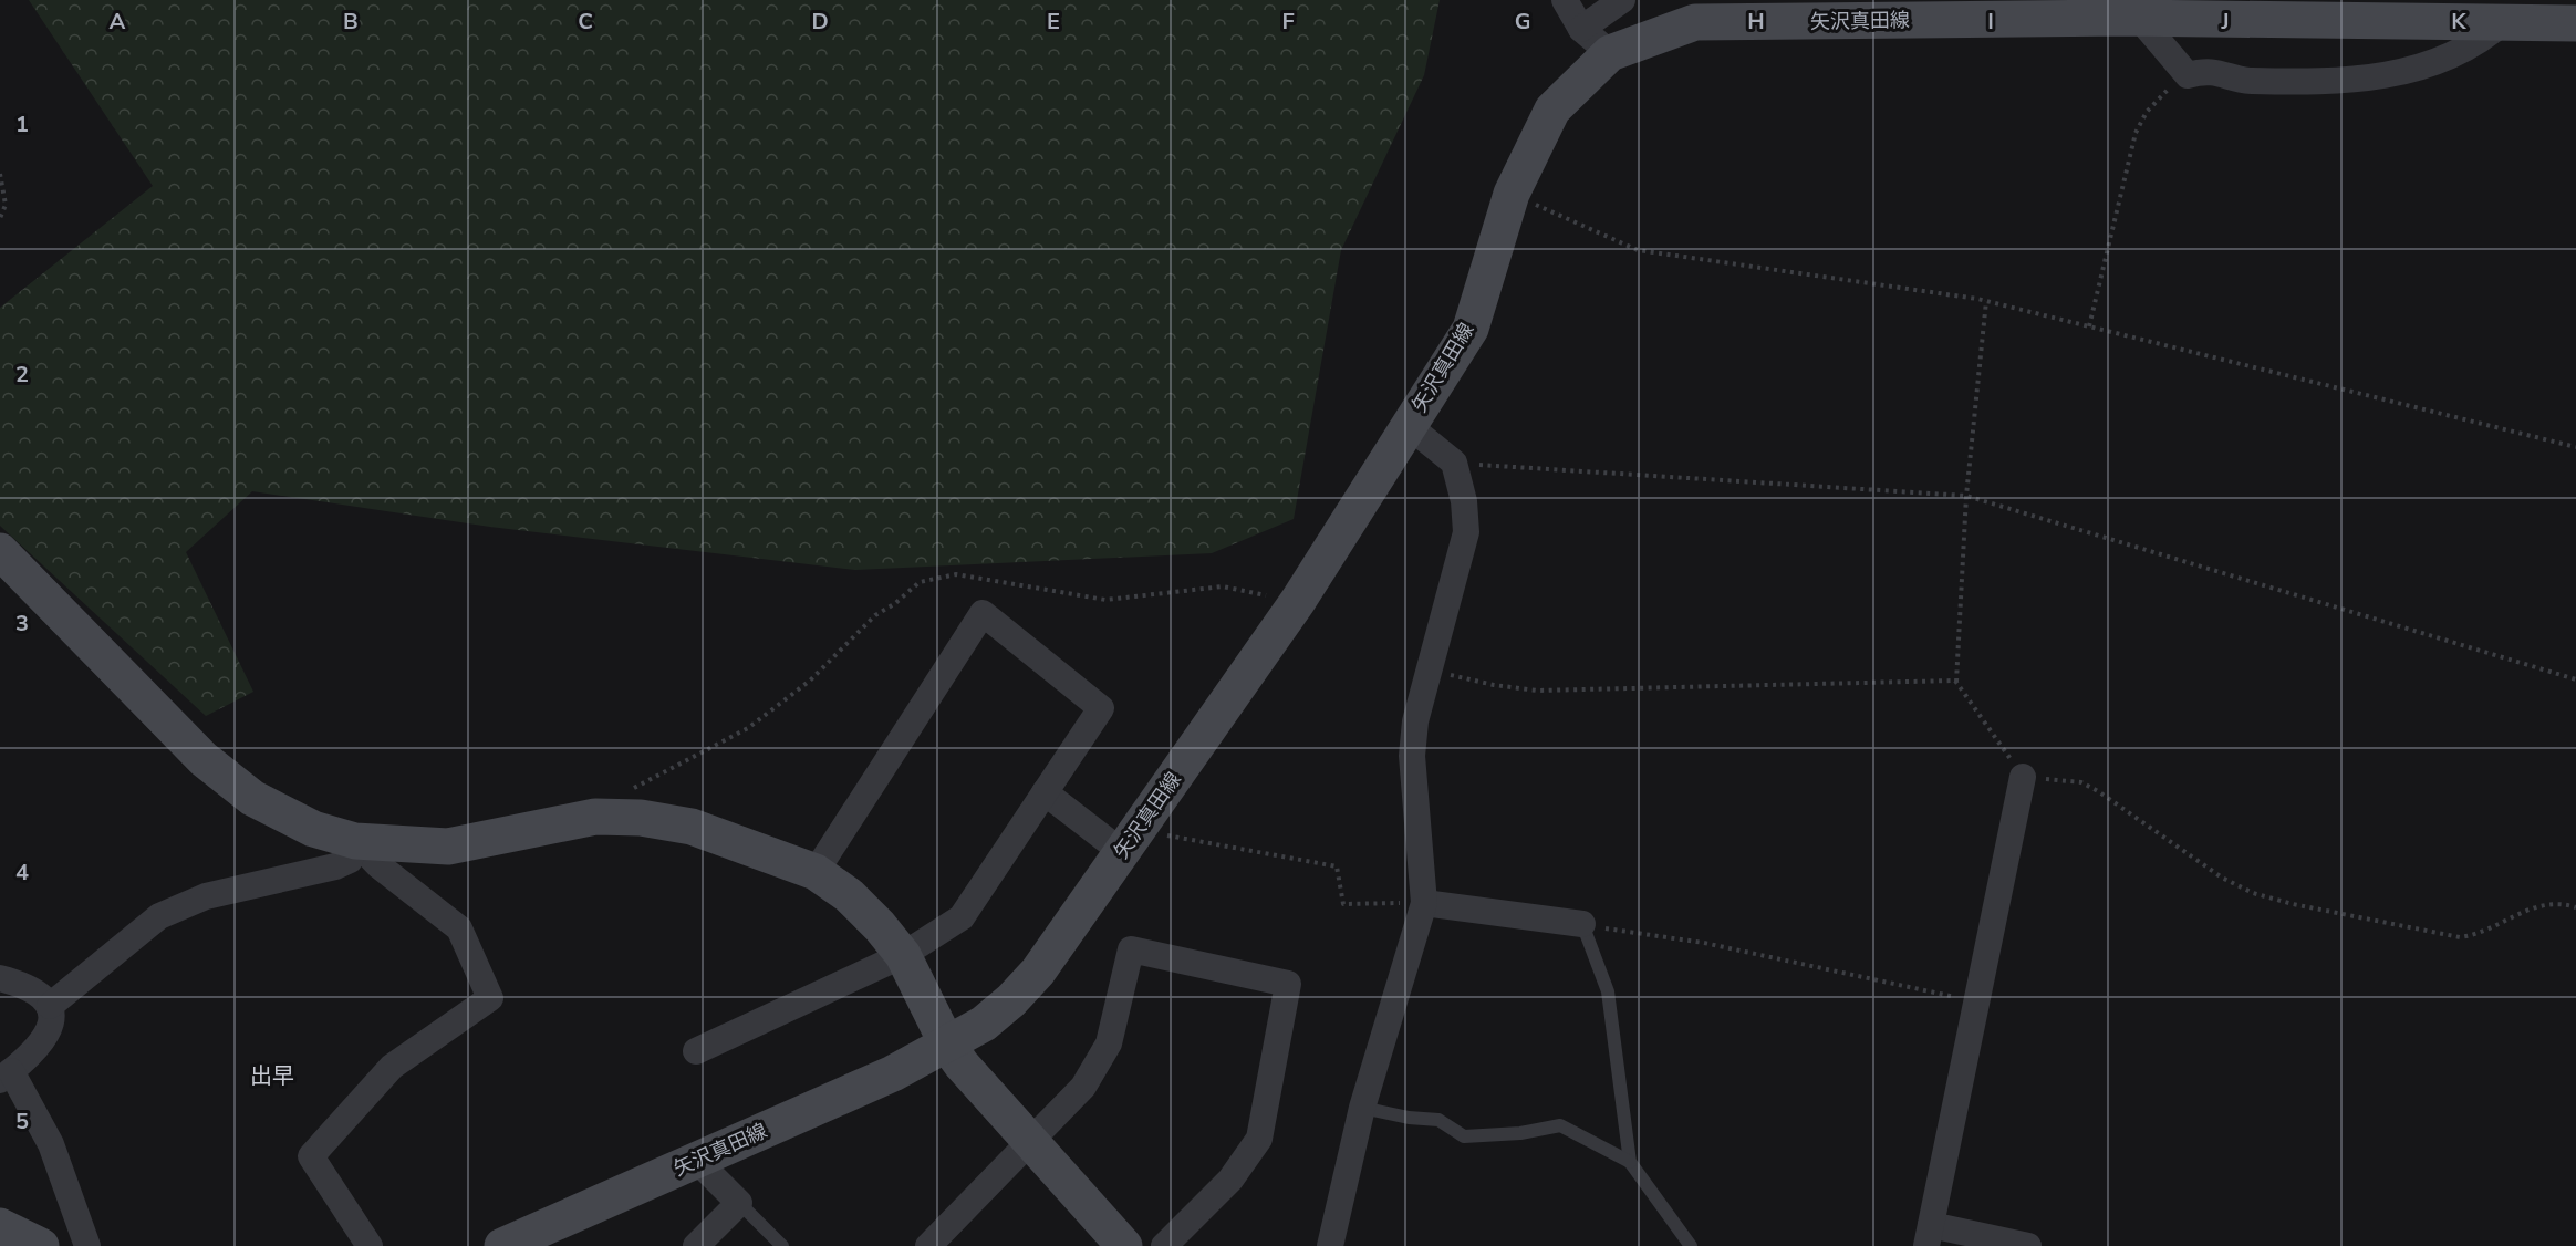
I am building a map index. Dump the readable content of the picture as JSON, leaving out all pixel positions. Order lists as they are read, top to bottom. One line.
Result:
{"streets":{"main road":["矢沢真田線"]},"districts":["出早"],"grid":{"columns":["A","B","C","D","E","F","G","H","I","J","K"],"rows":["1","2","3","4","5"]}}
